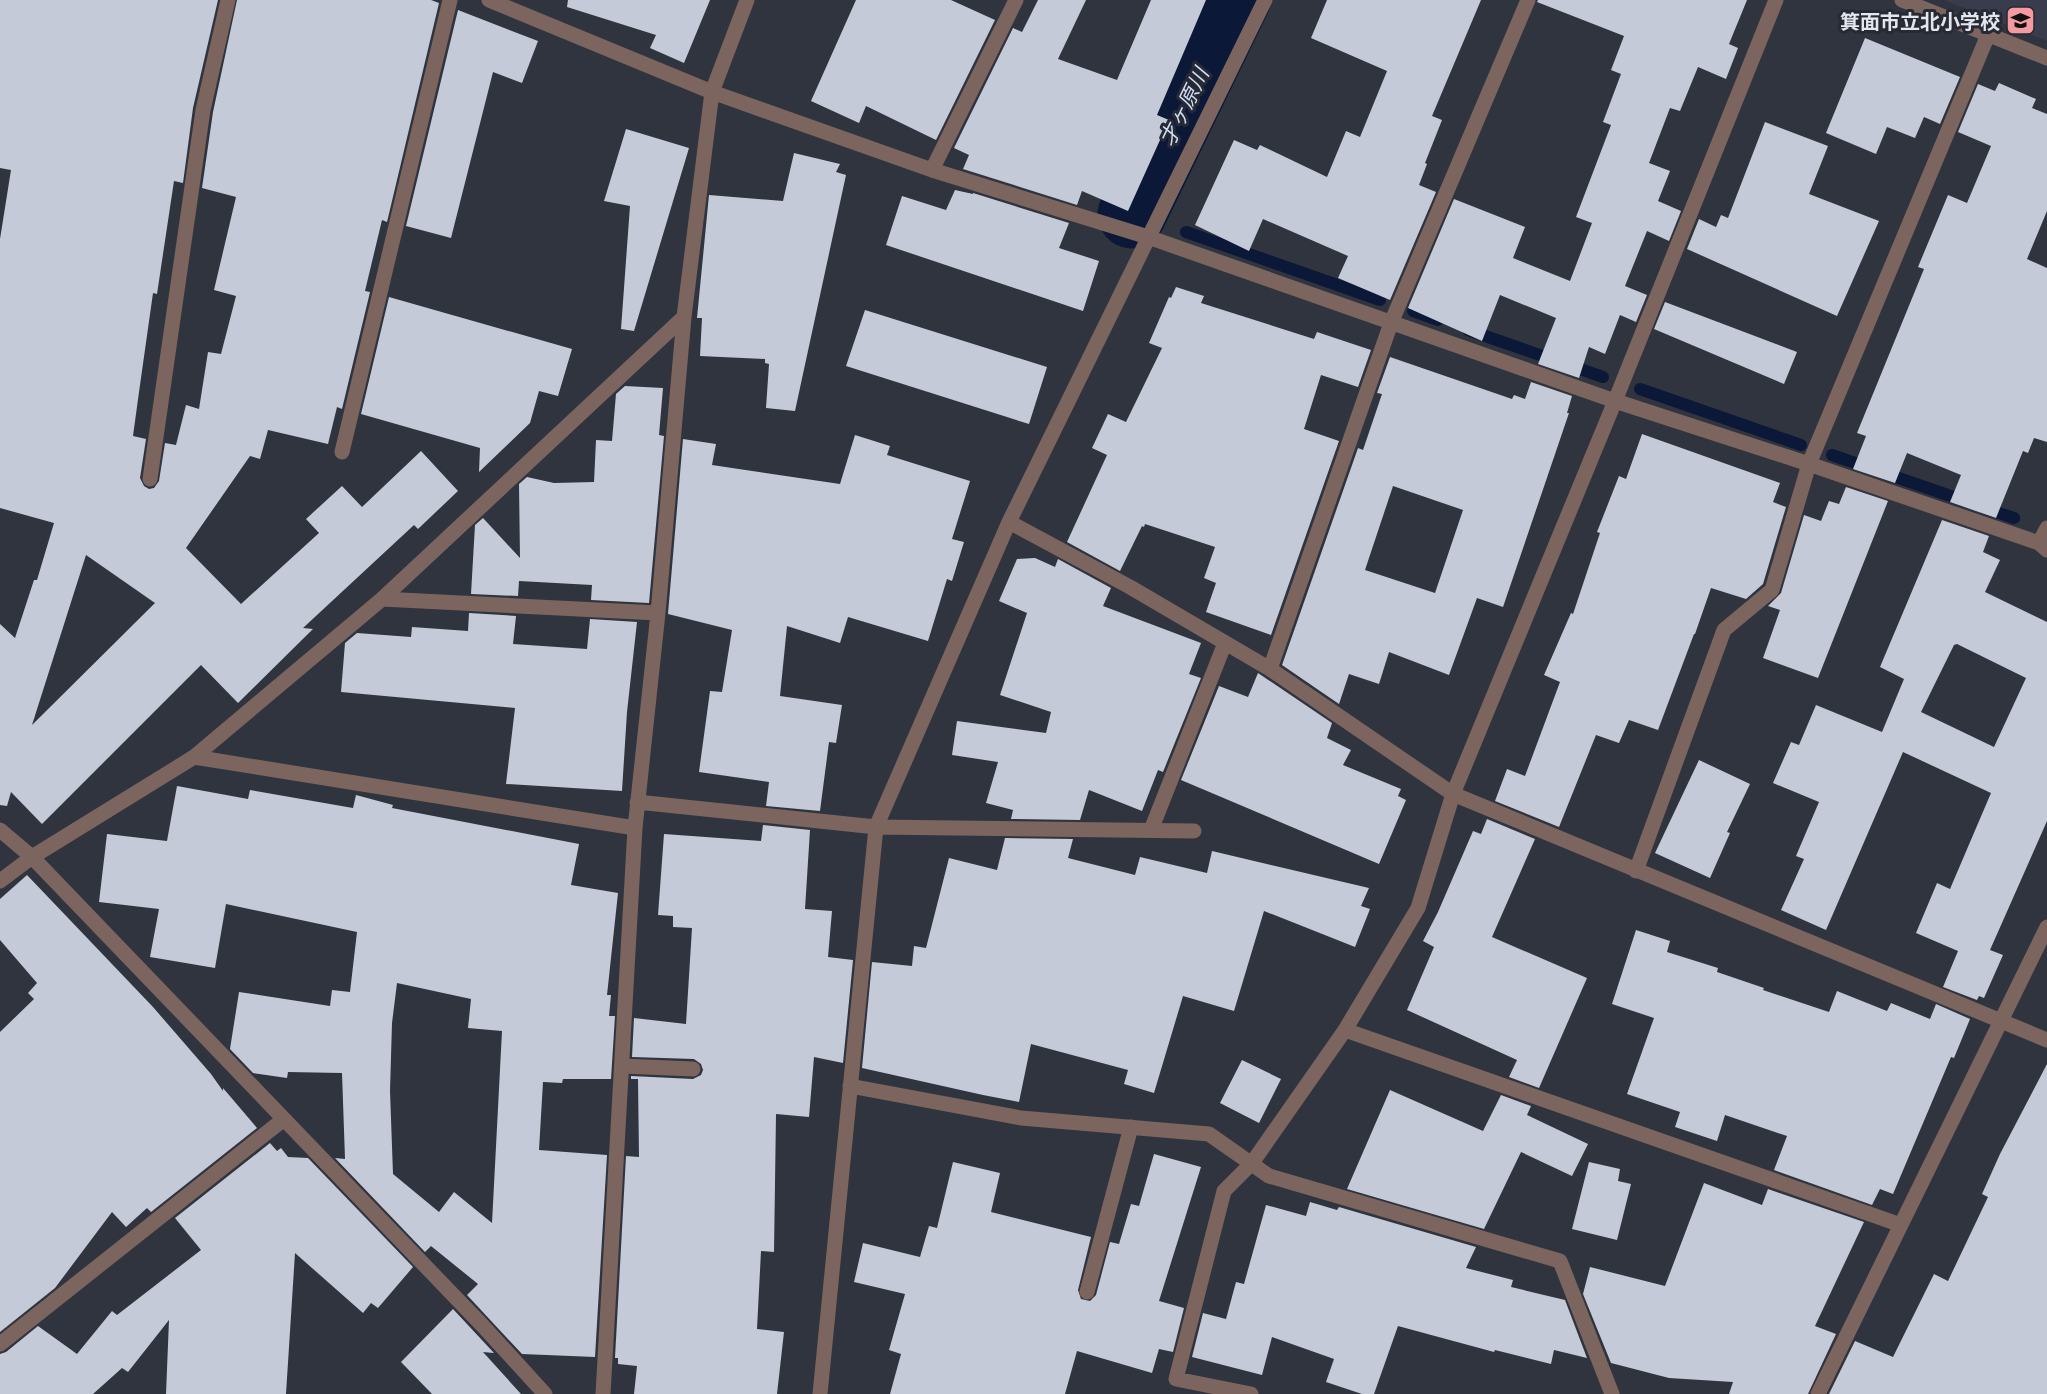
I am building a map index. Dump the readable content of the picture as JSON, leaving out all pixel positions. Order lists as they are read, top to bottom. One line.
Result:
{"water":["才ヶ原川"],"places":{"school or university":["箕面市立北小学校"]}}
